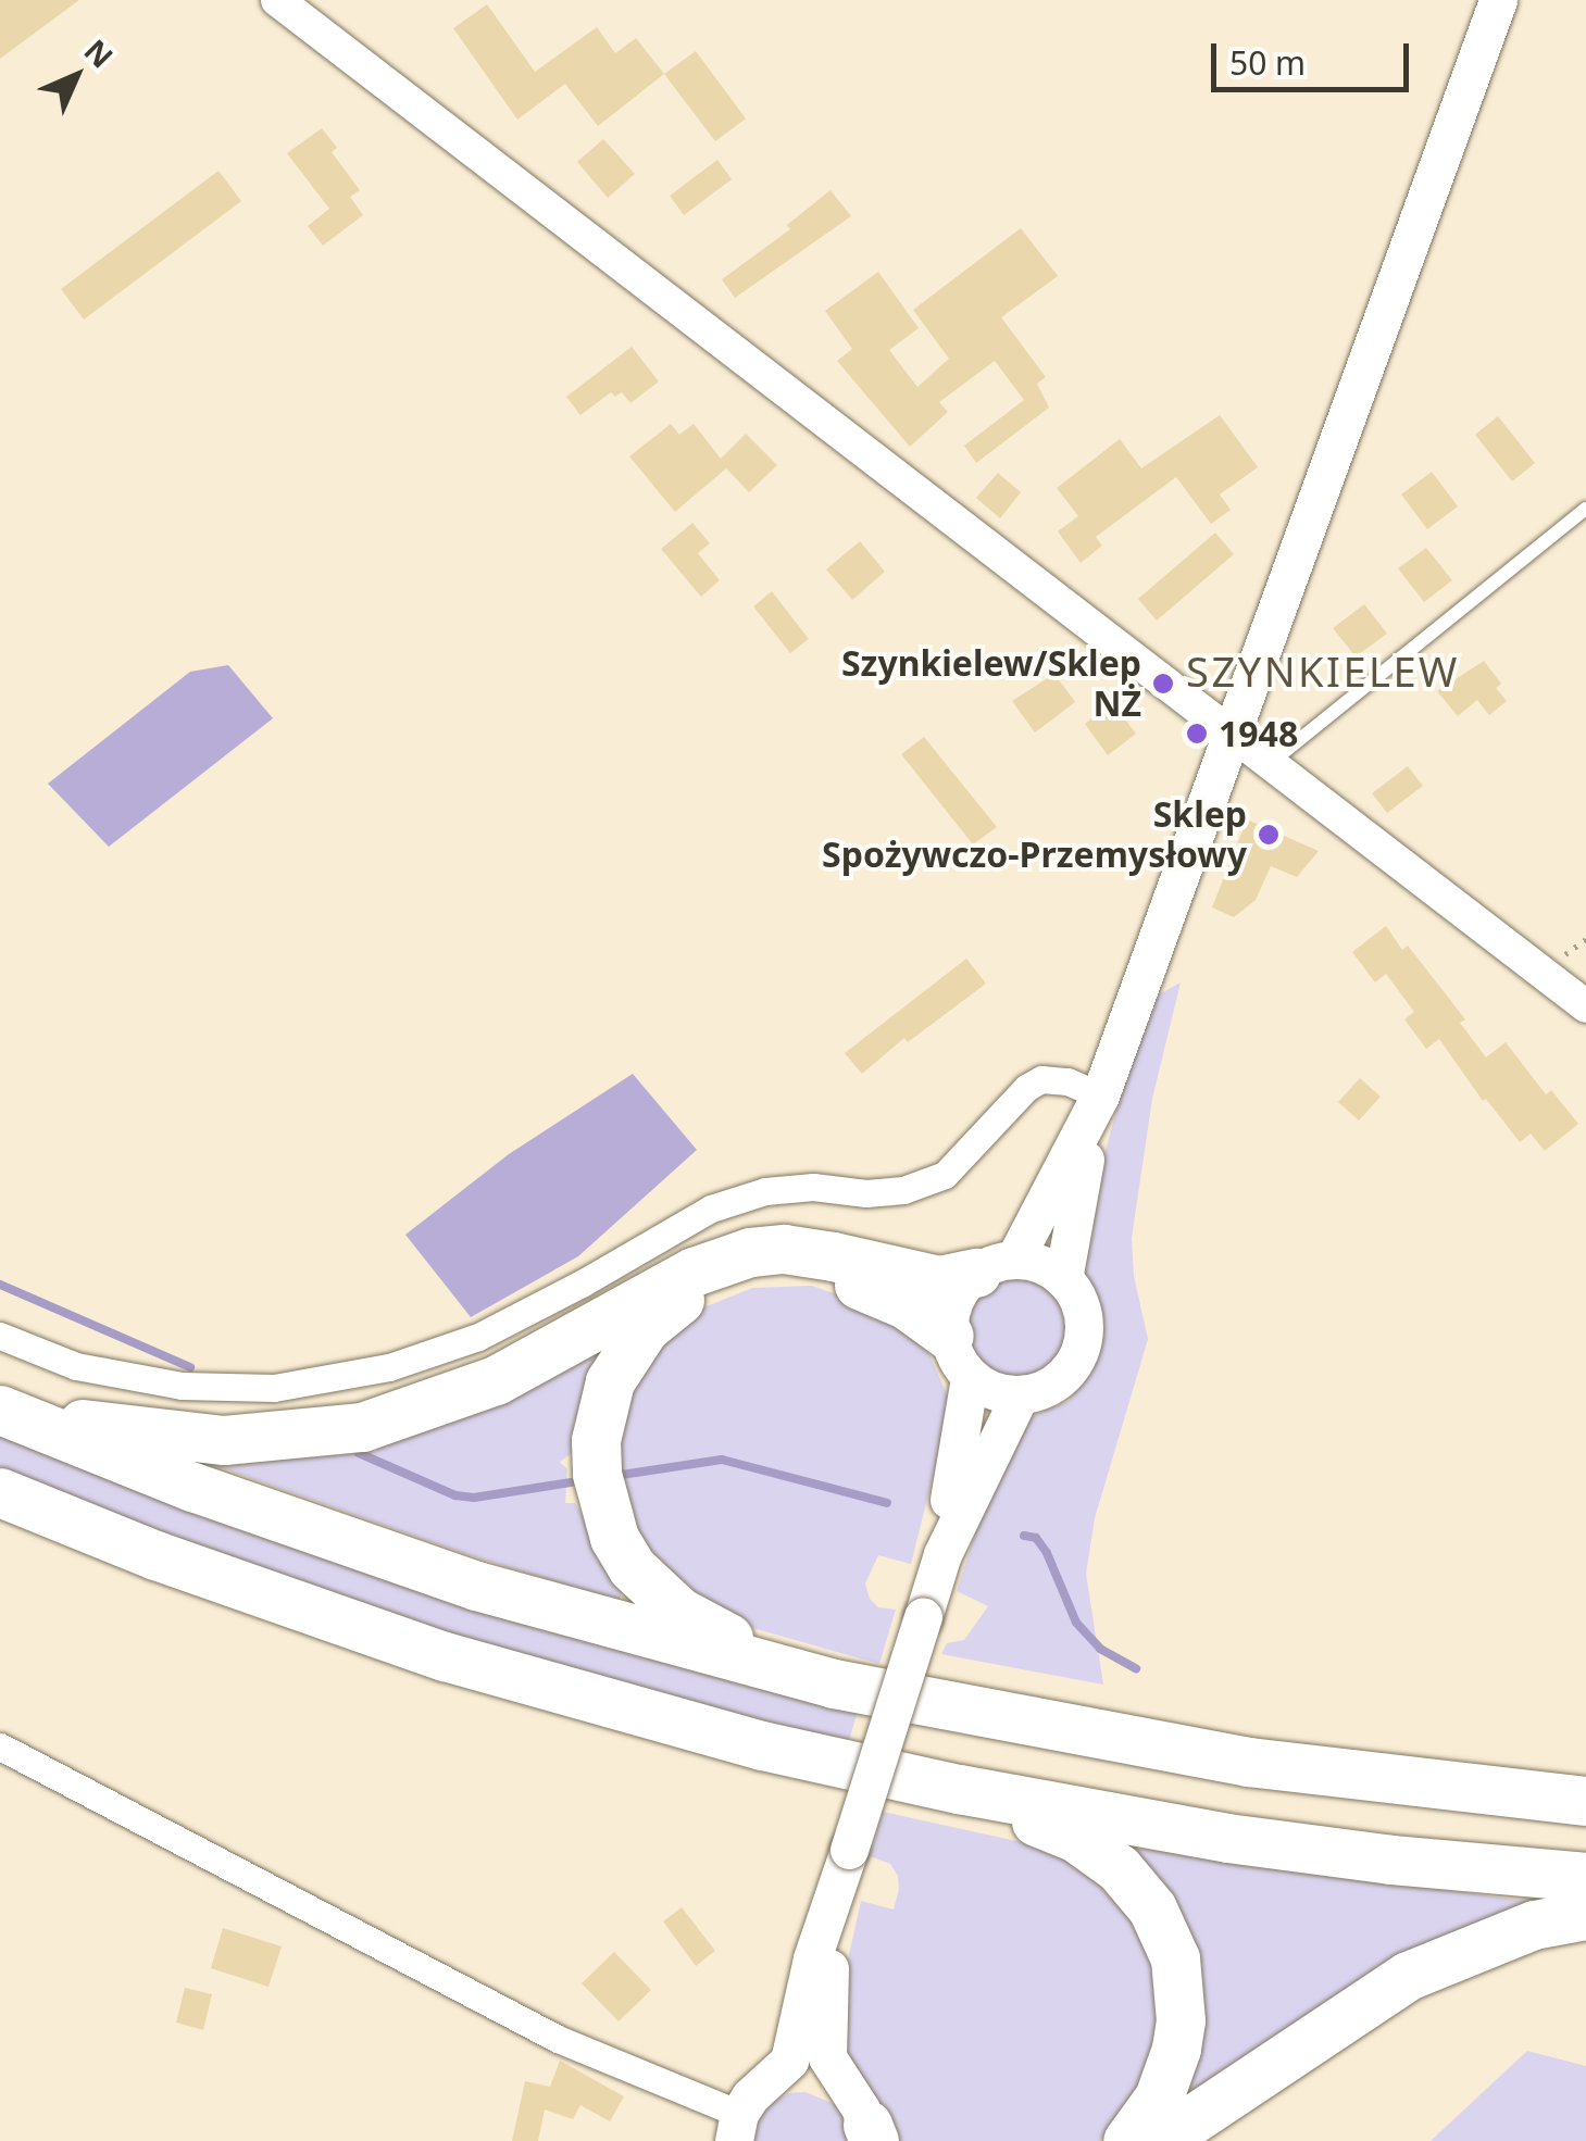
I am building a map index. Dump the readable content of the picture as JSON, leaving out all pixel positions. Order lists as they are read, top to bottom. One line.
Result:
{"districts":["SZYNKIELEW"],"places":["Szynkielew/Sklep NŻ","1948","Sklep Spożywczo-Przemysłowy"],"scale_bar":"50 m","north":"top right"}
